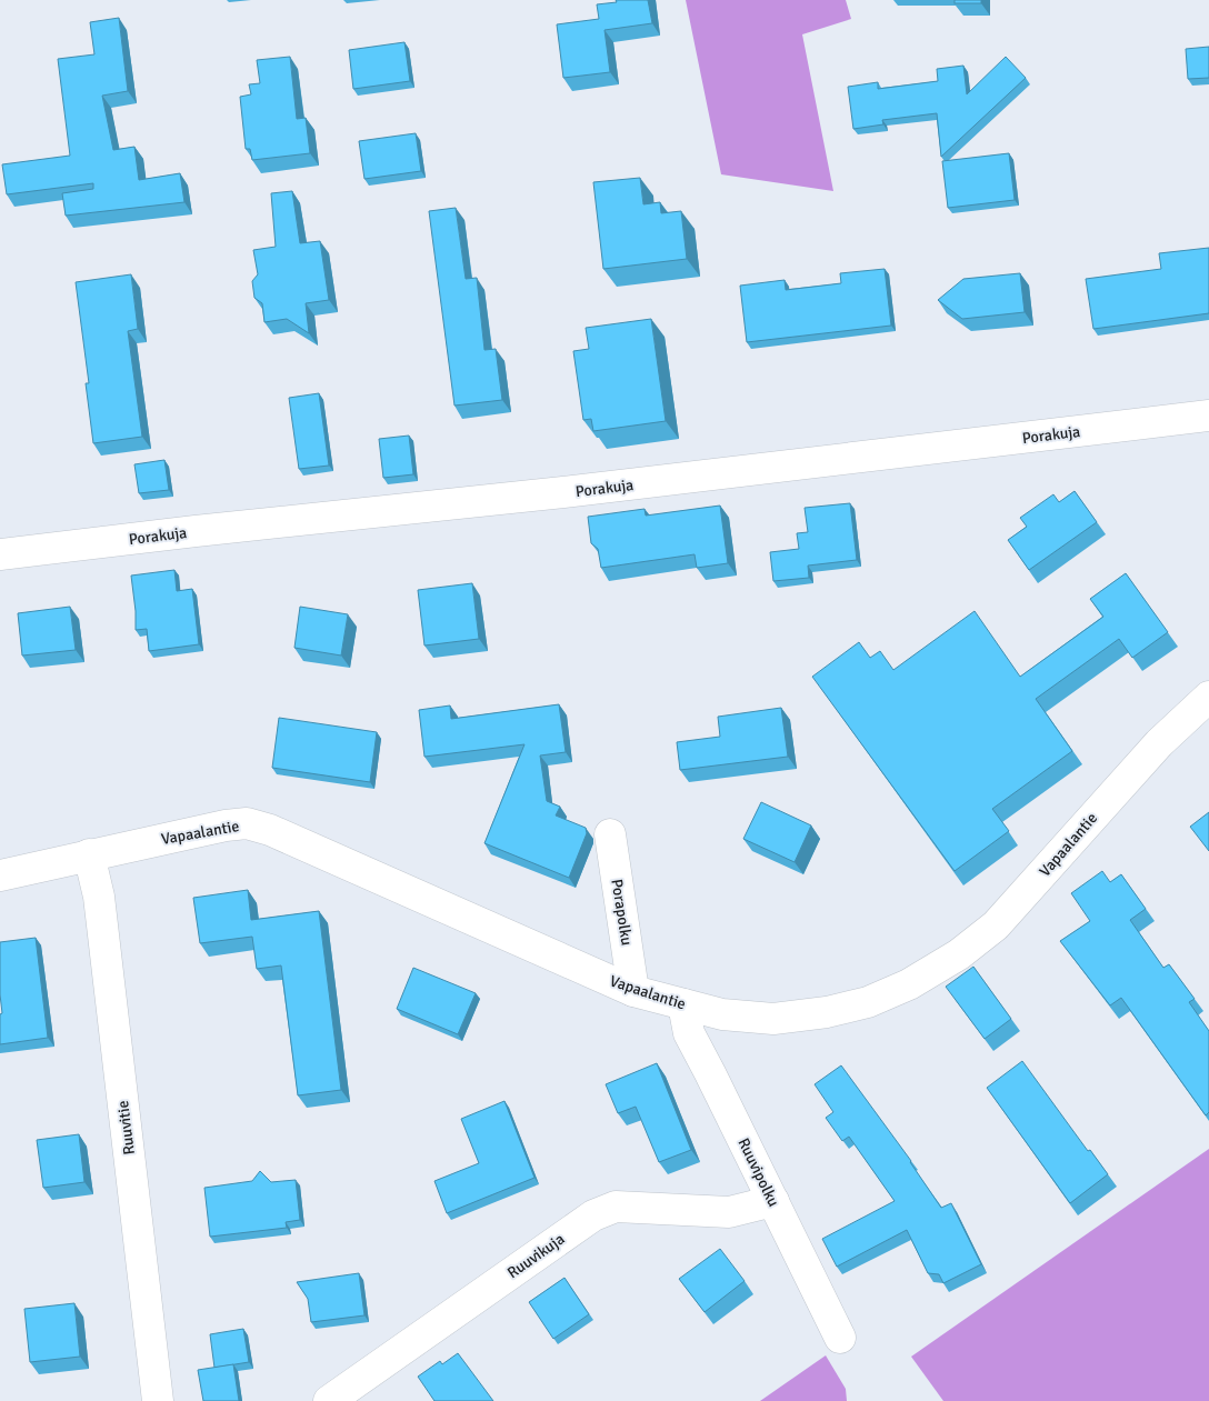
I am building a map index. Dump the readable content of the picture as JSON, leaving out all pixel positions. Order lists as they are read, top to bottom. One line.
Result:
{"streets":{"street":["Porakuja","Vapaalantie","Porapolku","Ruuvitie","Ruuvipolku","Ruuvikuja"]},"crossings":[["Vapaalantie","Porapolku"],["Vapaalantie","Ruuvitie"],["Vapaalantie","Ruuvipolku"],["Ruuvipolku","Ruuvikuja"]]}
